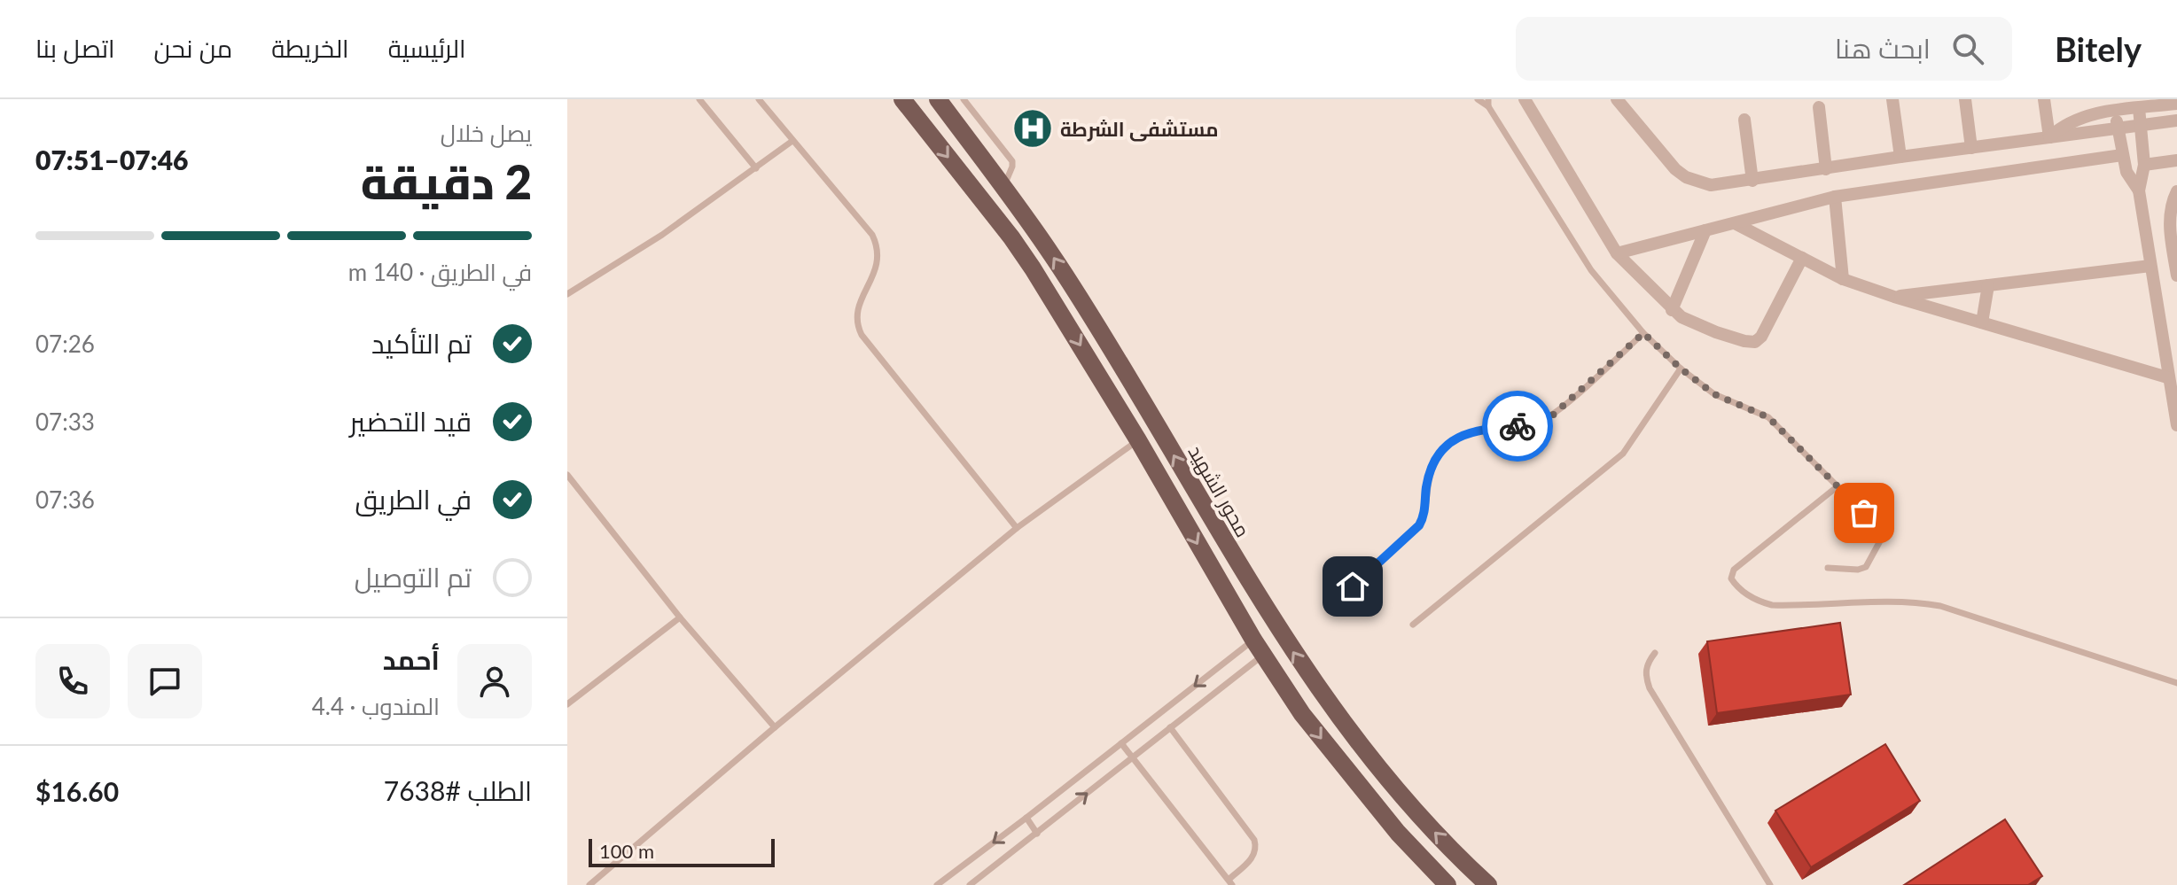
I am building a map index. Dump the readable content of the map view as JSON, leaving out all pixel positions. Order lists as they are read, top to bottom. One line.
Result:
{"streets":{"main road":["محور الشهيد"]},"places":{"hospital":["مستشفى الشرطة"]},"scale_bar":"100 m","page":{"header":"Bitely","search":"ابحث هنا","nav":["الرئيسية","الخريطة","من نحن","اتصل بنا"],"heading":["2 دقيقة","يصل خلال","07:46–07:51"],"panel":["أحمد","المندوب · 4.4","الطلب #7638","$16.60"],"bar":"في الطريق · 140 m","list":[["تم التأكيد","07:26"],["قيد التحضير","07:33"],["في الطريق","07:36"],"تم التوصيل"],"scale":"100 m"}}
